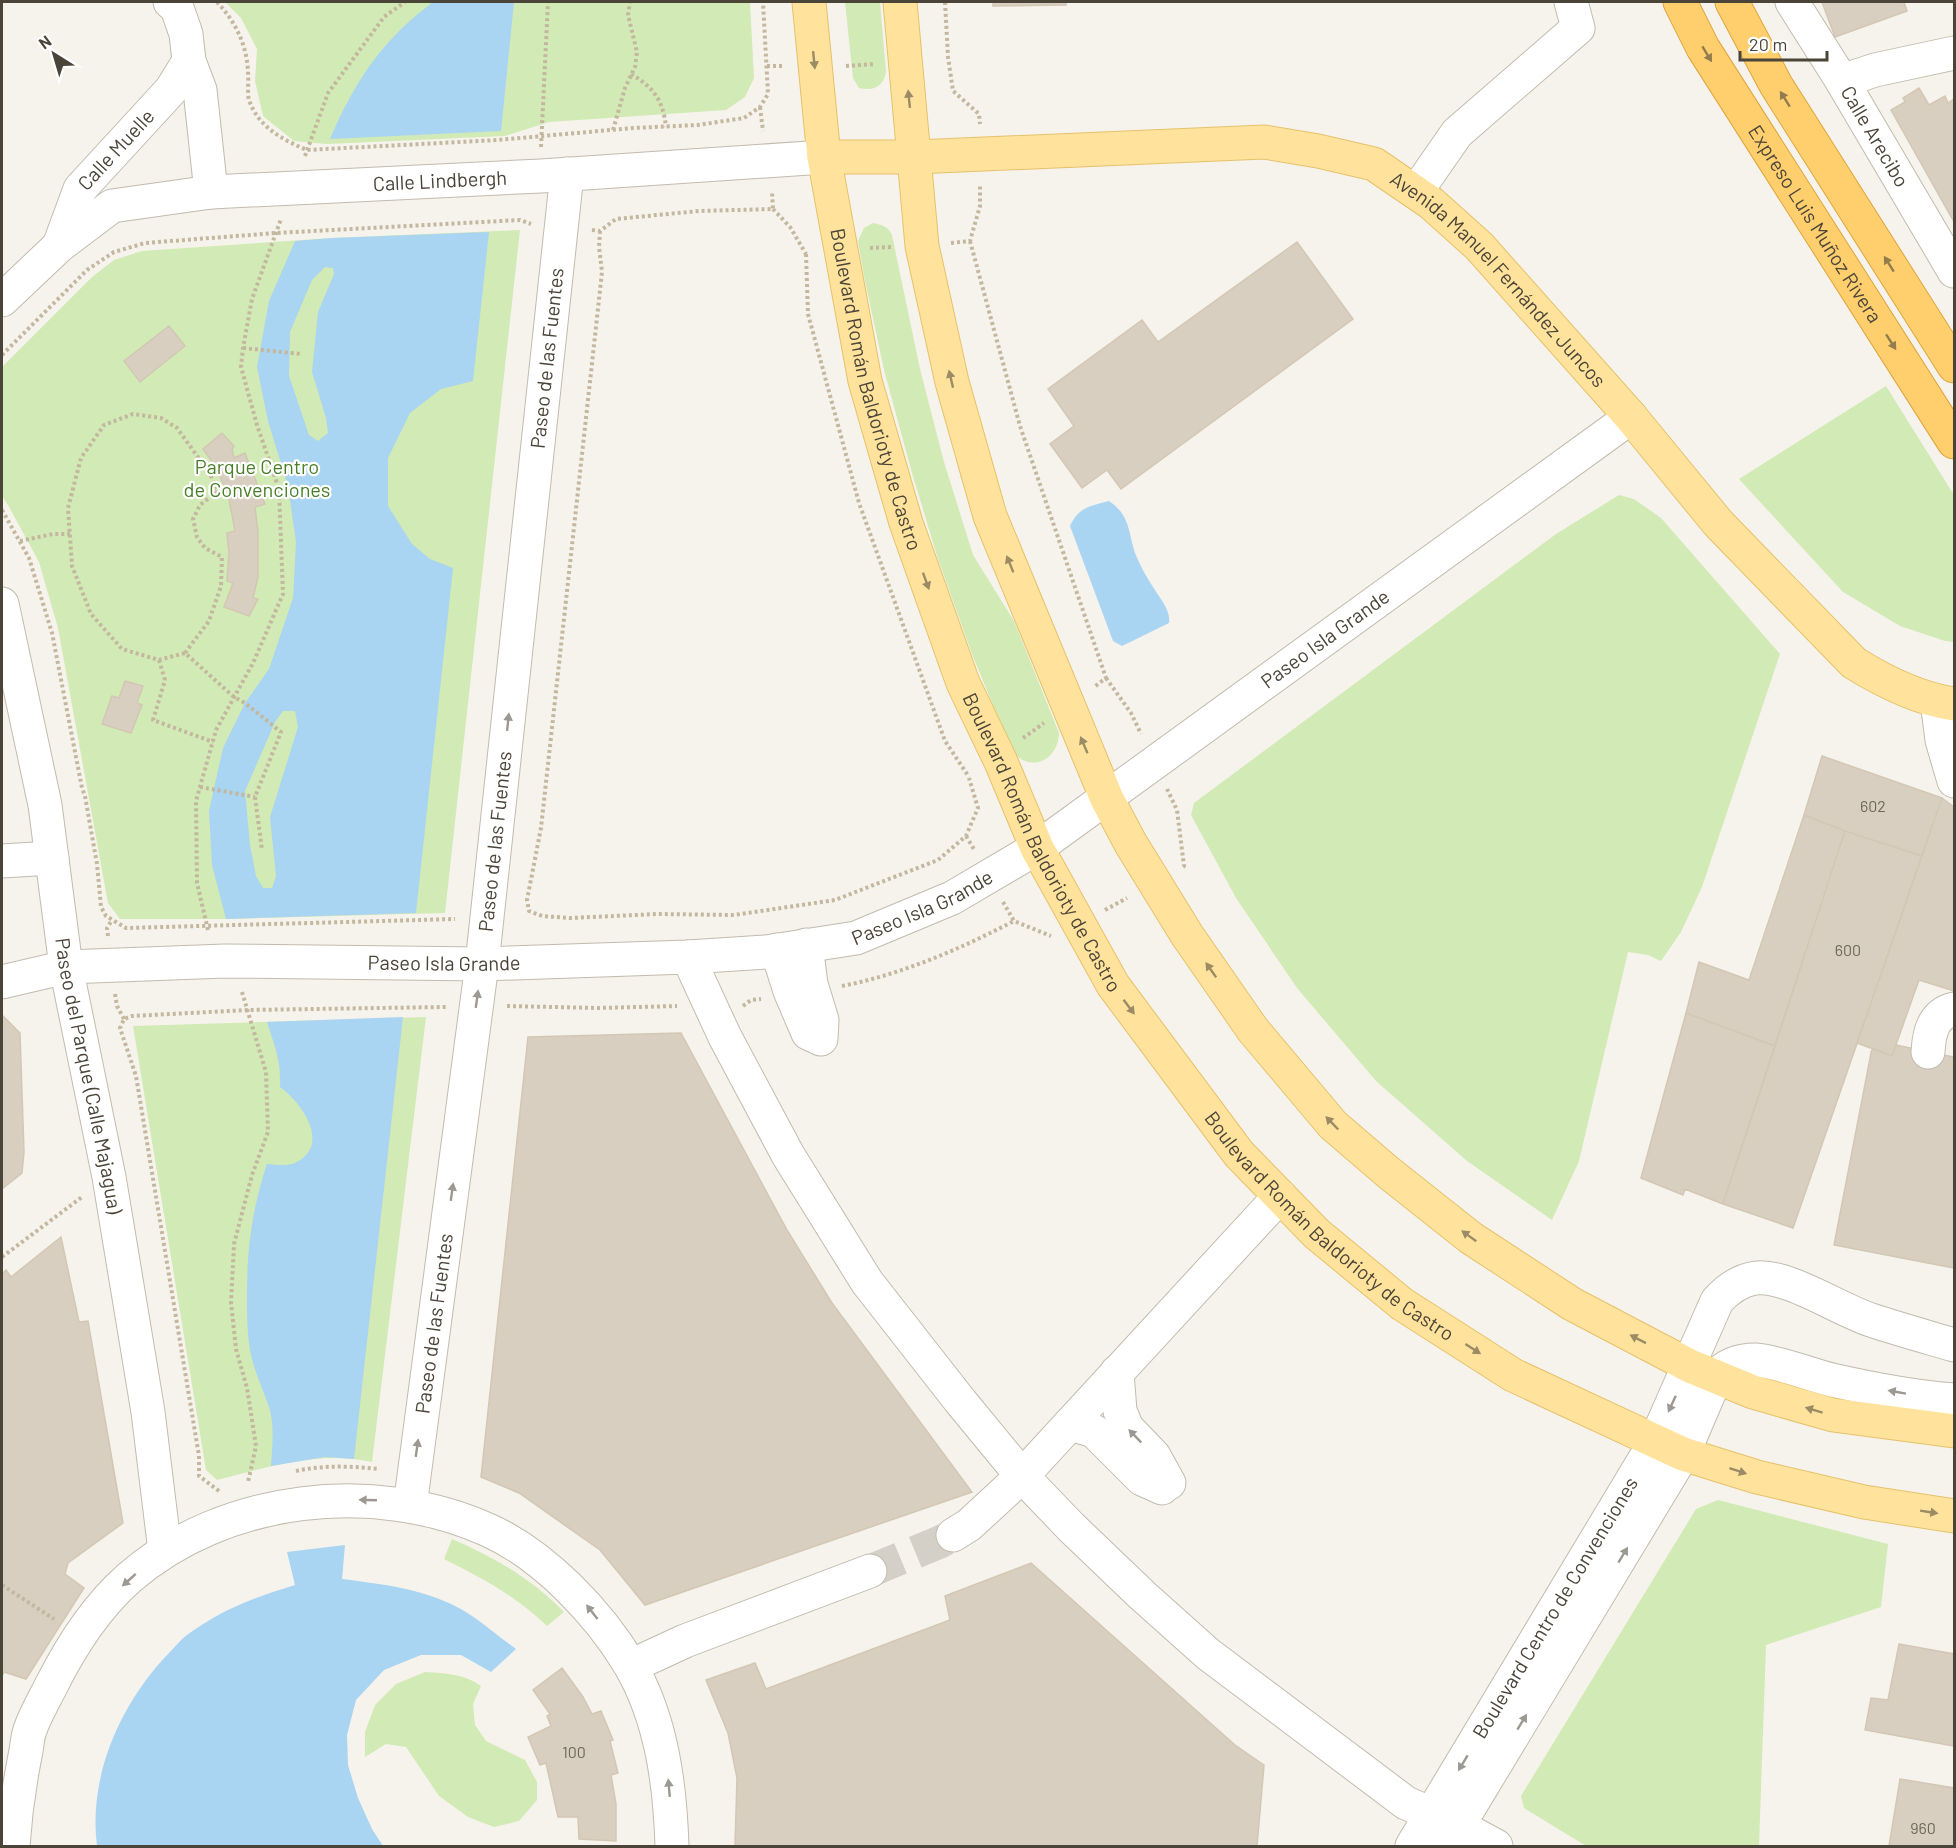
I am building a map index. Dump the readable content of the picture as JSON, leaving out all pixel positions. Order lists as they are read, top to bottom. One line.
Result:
{"streets":{"highway":["Expreso Luis Muñoz Rivera"],"main road":["Calle Lindbergh","Avenida Manuel Fernández Juncos","Boulevard Román Baldorioty de Castro"],"street":["Calle Arecibo","Calle Muelle","Paseo de las Fuentes","Paseo Isla Grande","Paseo del Parque (Calle Majagua)","Boulevard Centro de Convenciones"]},"crossings":[["Calle Muelle","Calle Lindbergh"],["Calle Lindbergh","Avenida Manuel Fernández Juncos"],["Calle Lindbergh","Paseo de las Fuentes"],["Calle Lindbergh","Boulevard Román Baldorioty de Castro"],["Avenida Manuel Fernández Juncos","Paseo Isla Grande"],["Paseo de las Fuentes","Paseo Isla Grande"],["Boulevard Román Baldorioty de Castro","Paseo Isla Grande"],["Boulevard Román Baldorioty de Castro","Boulevard Centro de Convenciones"],["Paseo Isla Grande","Paseo del Parque (Calle Majagua)"]],"one_way":["Paseo de las Fuentes"],"parks":["Parque Centro de Convenciones"],"house_numbers":["602","600","100","960"],"scale_bar":"20 m","north":"top left"}
